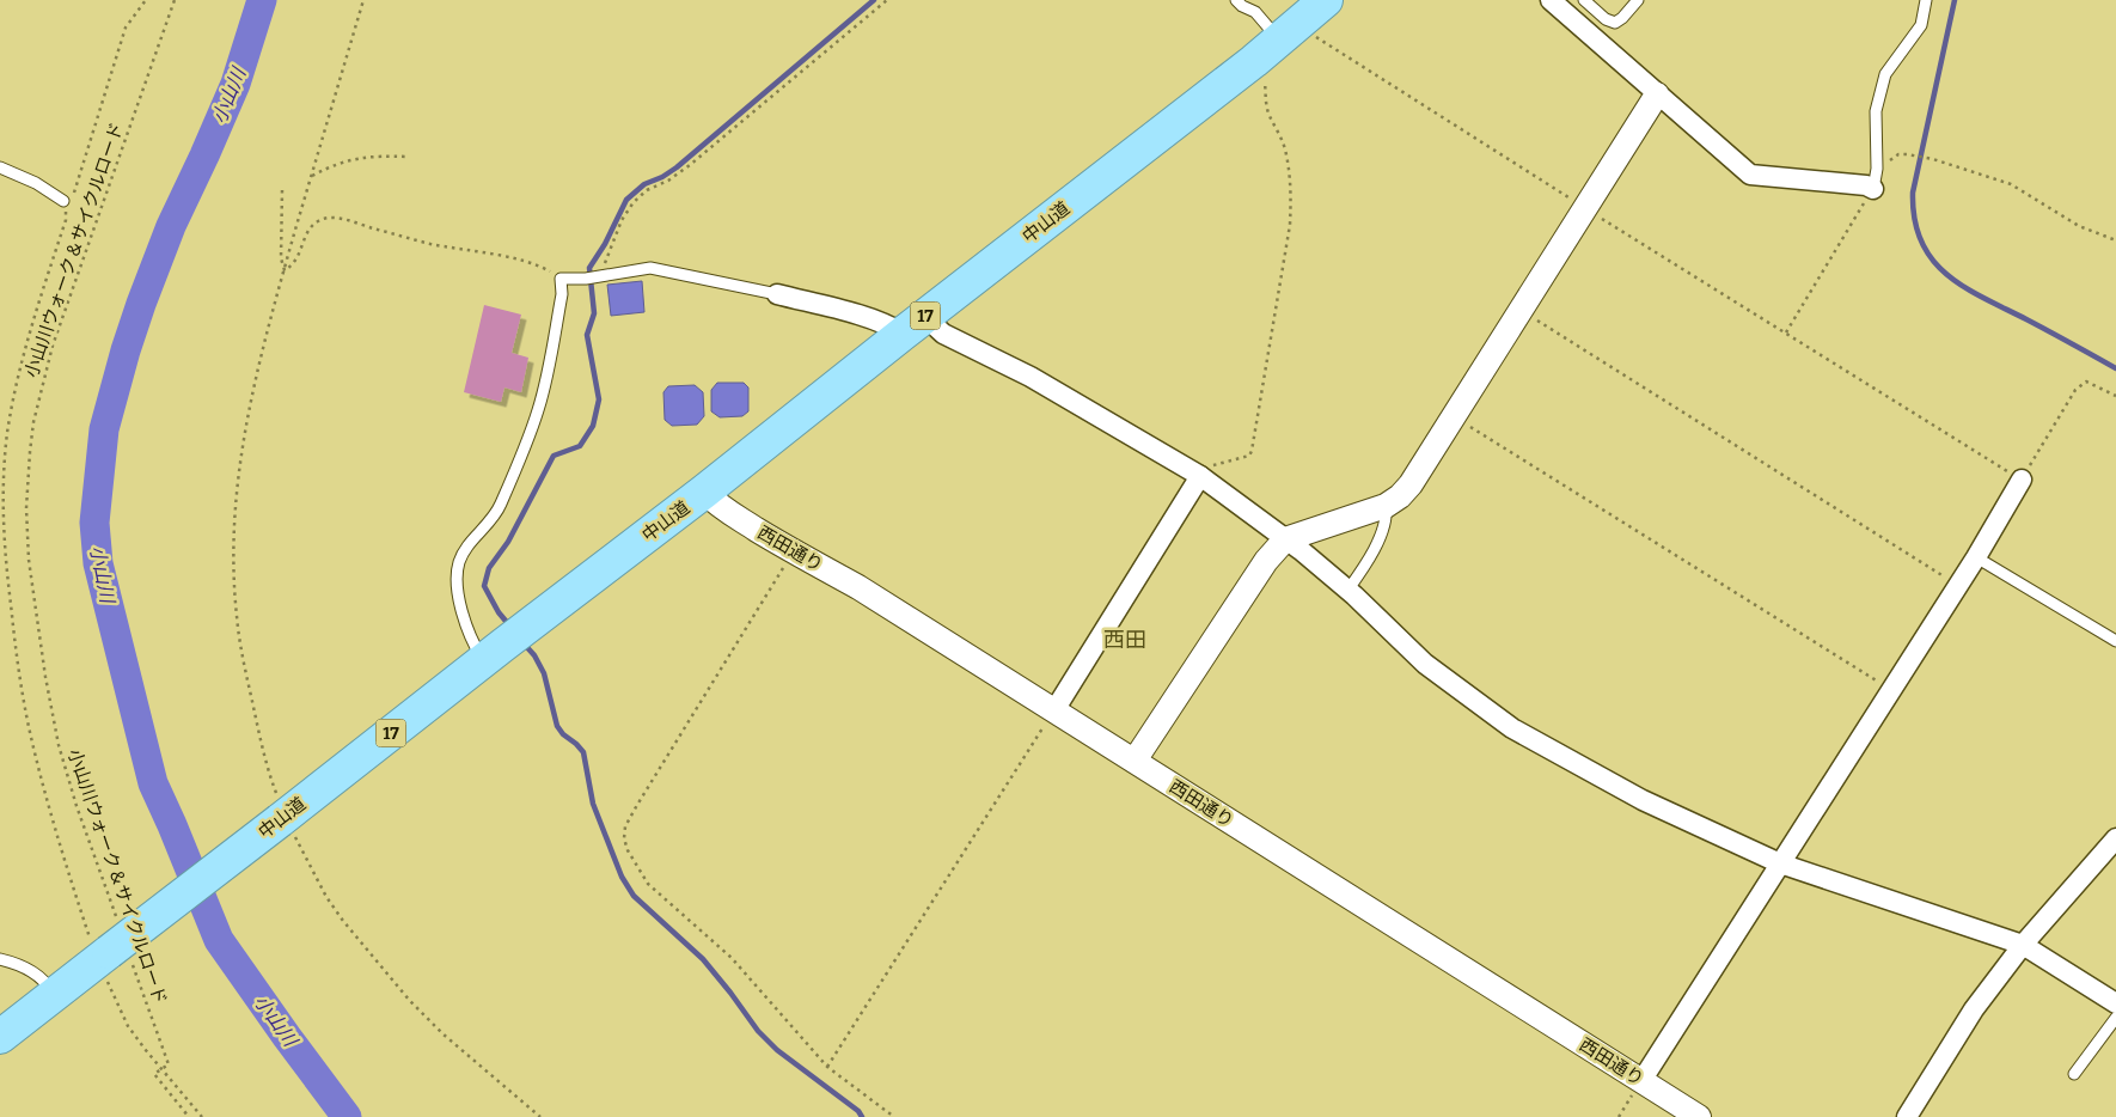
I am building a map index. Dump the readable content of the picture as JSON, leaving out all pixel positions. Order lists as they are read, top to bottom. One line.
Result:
{"streets":{"highway":["中山道","17"],"street":["西田通り"],"path":["小山川ウォーク＆サイクルロード"]},"crossings":[["中山道","小山川ウォーク＆サイクルロード"],["中山道","西田通り"]],"districts":["西田"],"water":["小山川"]}
